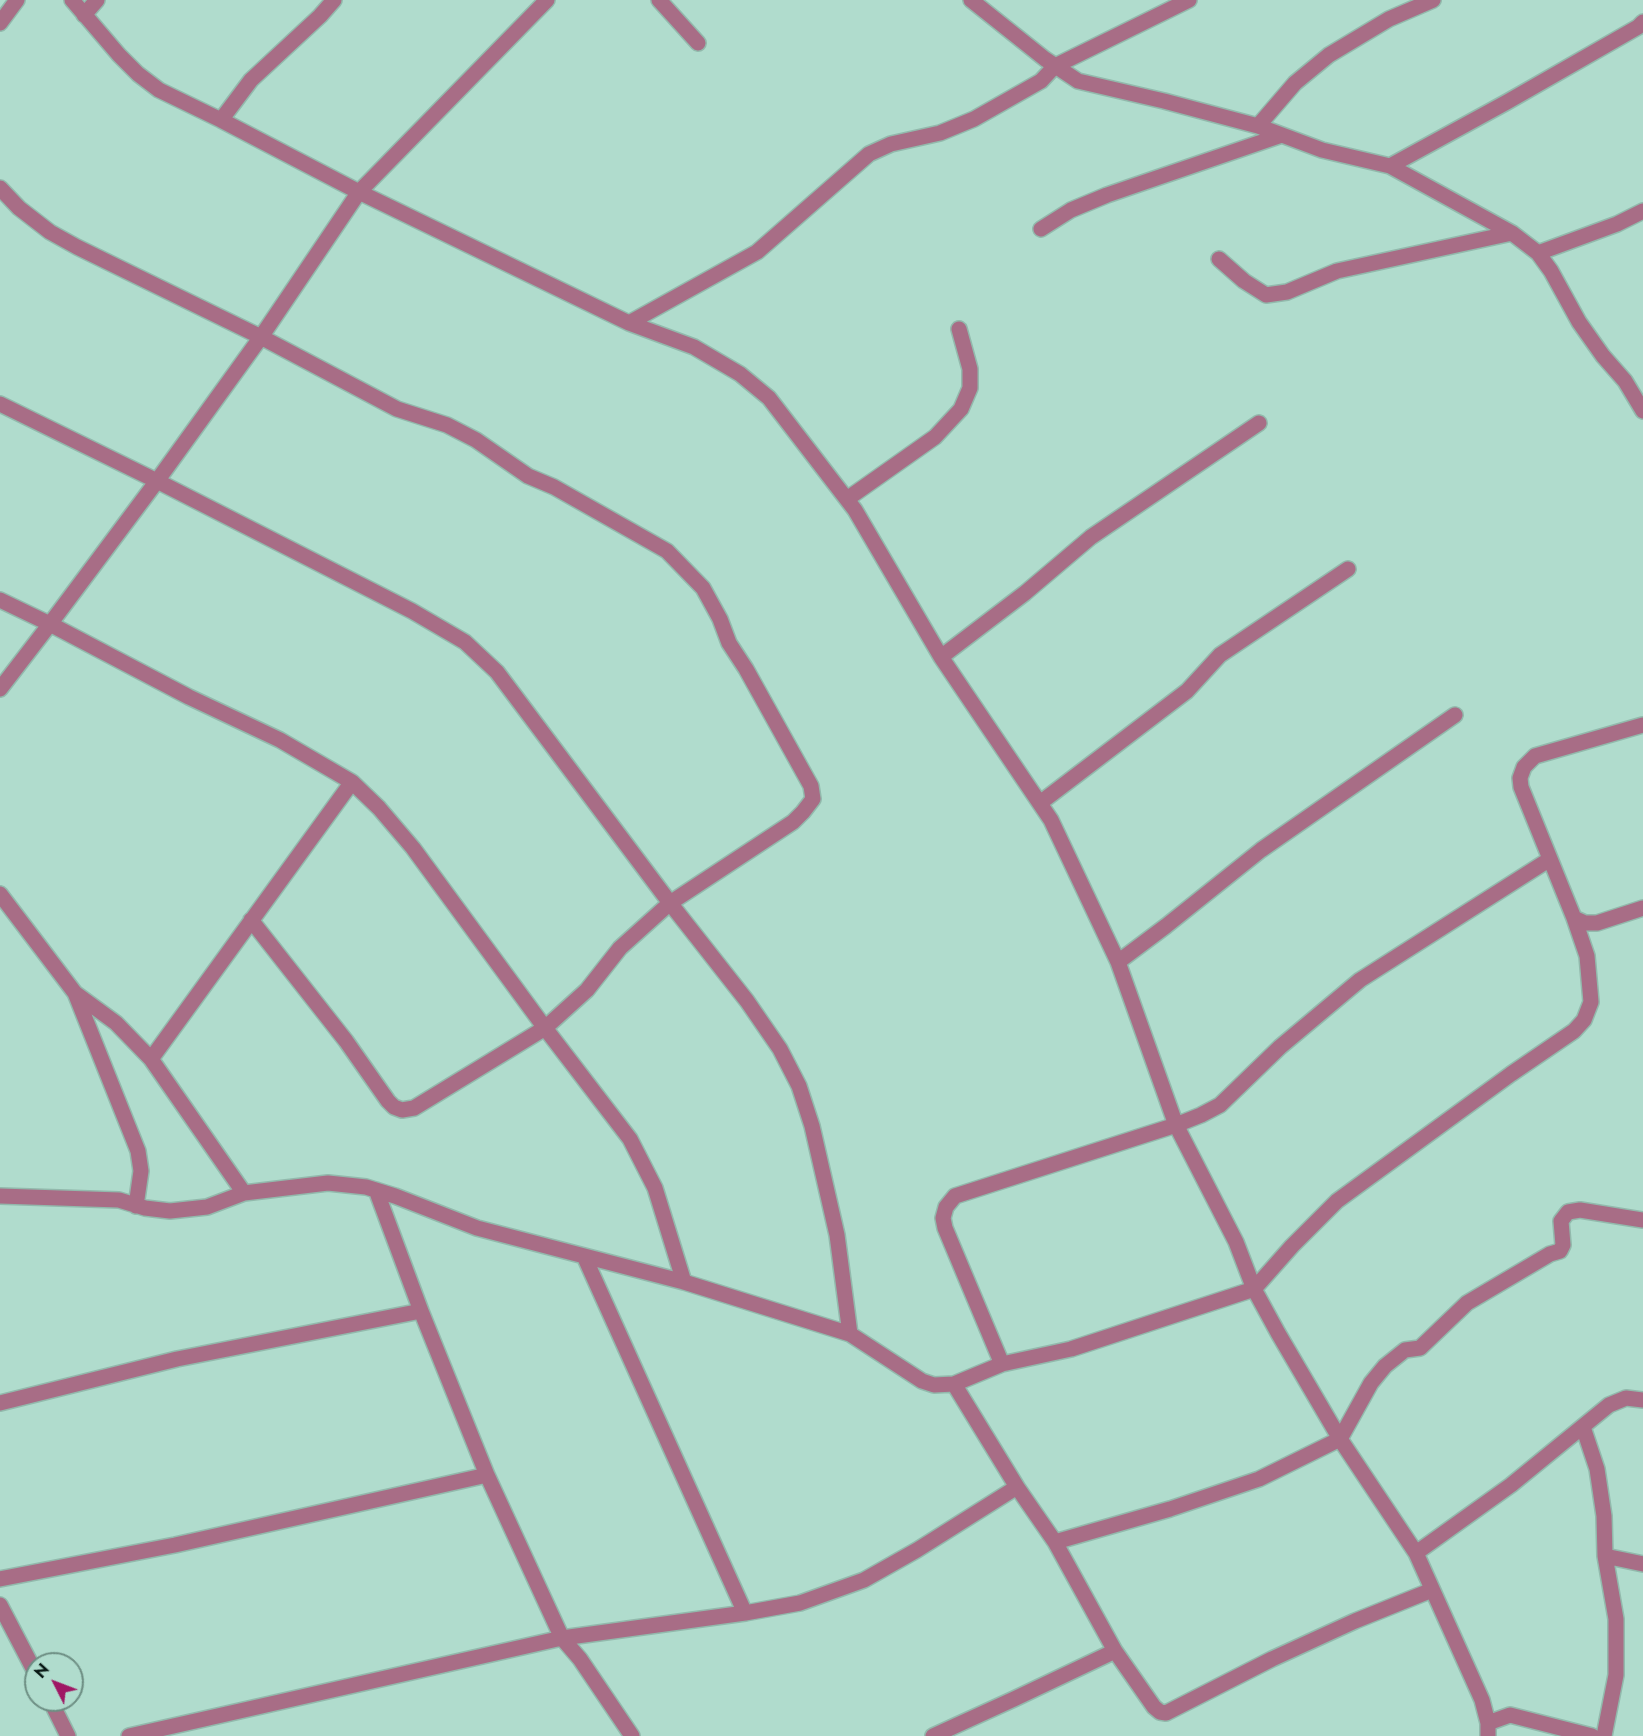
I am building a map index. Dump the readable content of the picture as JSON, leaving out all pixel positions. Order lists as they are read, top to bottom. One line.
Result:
{"north":"top left"}
